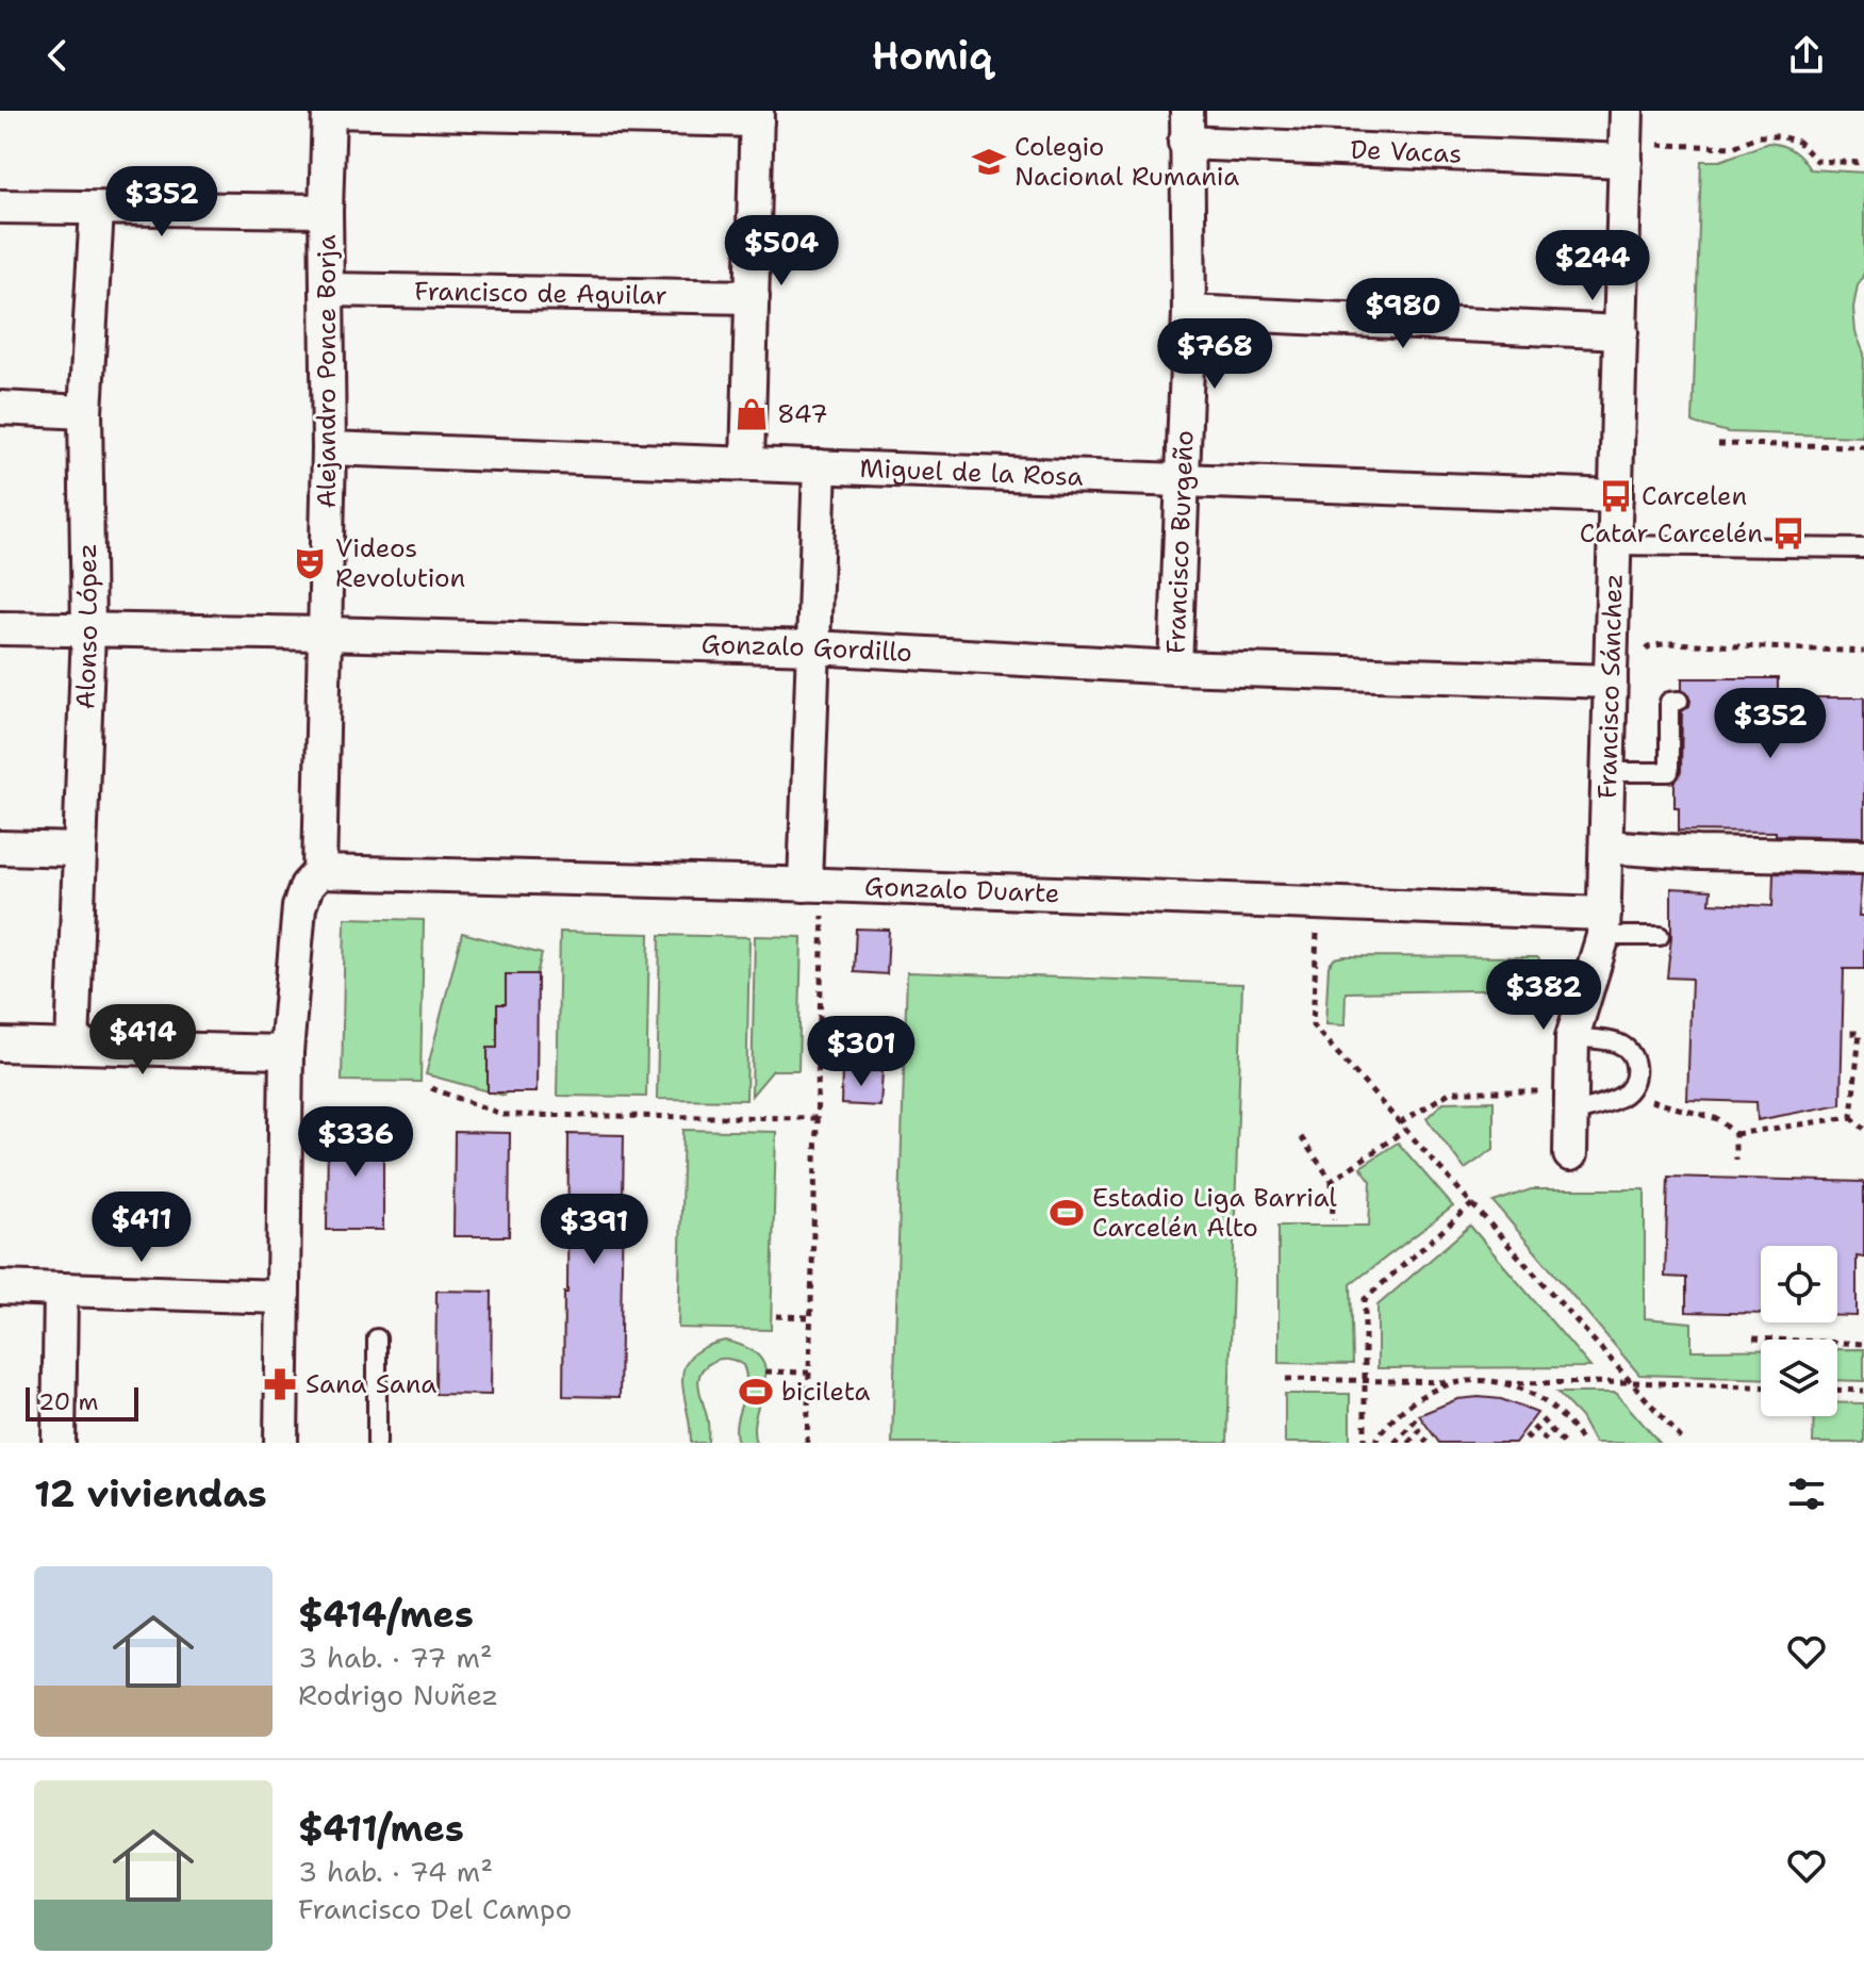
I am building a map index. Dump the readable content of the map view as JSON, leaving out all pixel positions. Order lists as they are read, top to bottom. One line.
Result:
{"streets":{"street":["De Vacas","Francisco de Aguilar","Alejandro Ponce Borja","Miguel de la Rosa","Francisco Burgeño","Alonso López","Gonzalo Gordillo","Francisco Sánchez","Gonzalo Duarte"]},"crossings":[["De Vacas","Francisco Burgeño"],["De Vacas","Francisco Sánchez"],["Francisco de Aguilar","Alejandro Ponce Borja"],["Alejandro Ponce Borja","Miguel de la Rosa"],["Alejandro Ponce Borja","Gonzalo Gordillo"],["Alejandro Ponce Borja","Gonzalo Duarte"],["Miguel de la Rosa","Francisco Burgeño"],["Miguel de la Rosa","Francisco Sánchez"],["Francisco Burgeño","Gonzalo Gordillo"],["Alonso López","Gonzalo Gordillo"],["Gonzalo Gordillo","Francisco Sánchez"],["Francisco Sánchez","Gonzalo Duarte"]],"places":{"school or university":["Colegio Nacional Rumania"],"shop":["847"],"bus stop":["Carcelen","Catar Carcelén"],"theatre":["Videos Revolution"],"sports":["Estadio Liga Barrial Carcelén Alto","bicileta"],"pharmacy":["Sana Sana"]},"scale_bar":"20 m","page":{"header":"Homiq","price":["$352","$504","$244","$980","$768","$352","$382","$414","$301","$336","$411","$391"],"scale":"20 m","heading":"12 viviendas","list":[{"name":"$414/mes","note":"3 hab. · 77 m² · Rodrigo Nuñez"},{"name":"$411/mes","note":"3 hab. · 74 m² · Francisco Del Campo"}]}}
